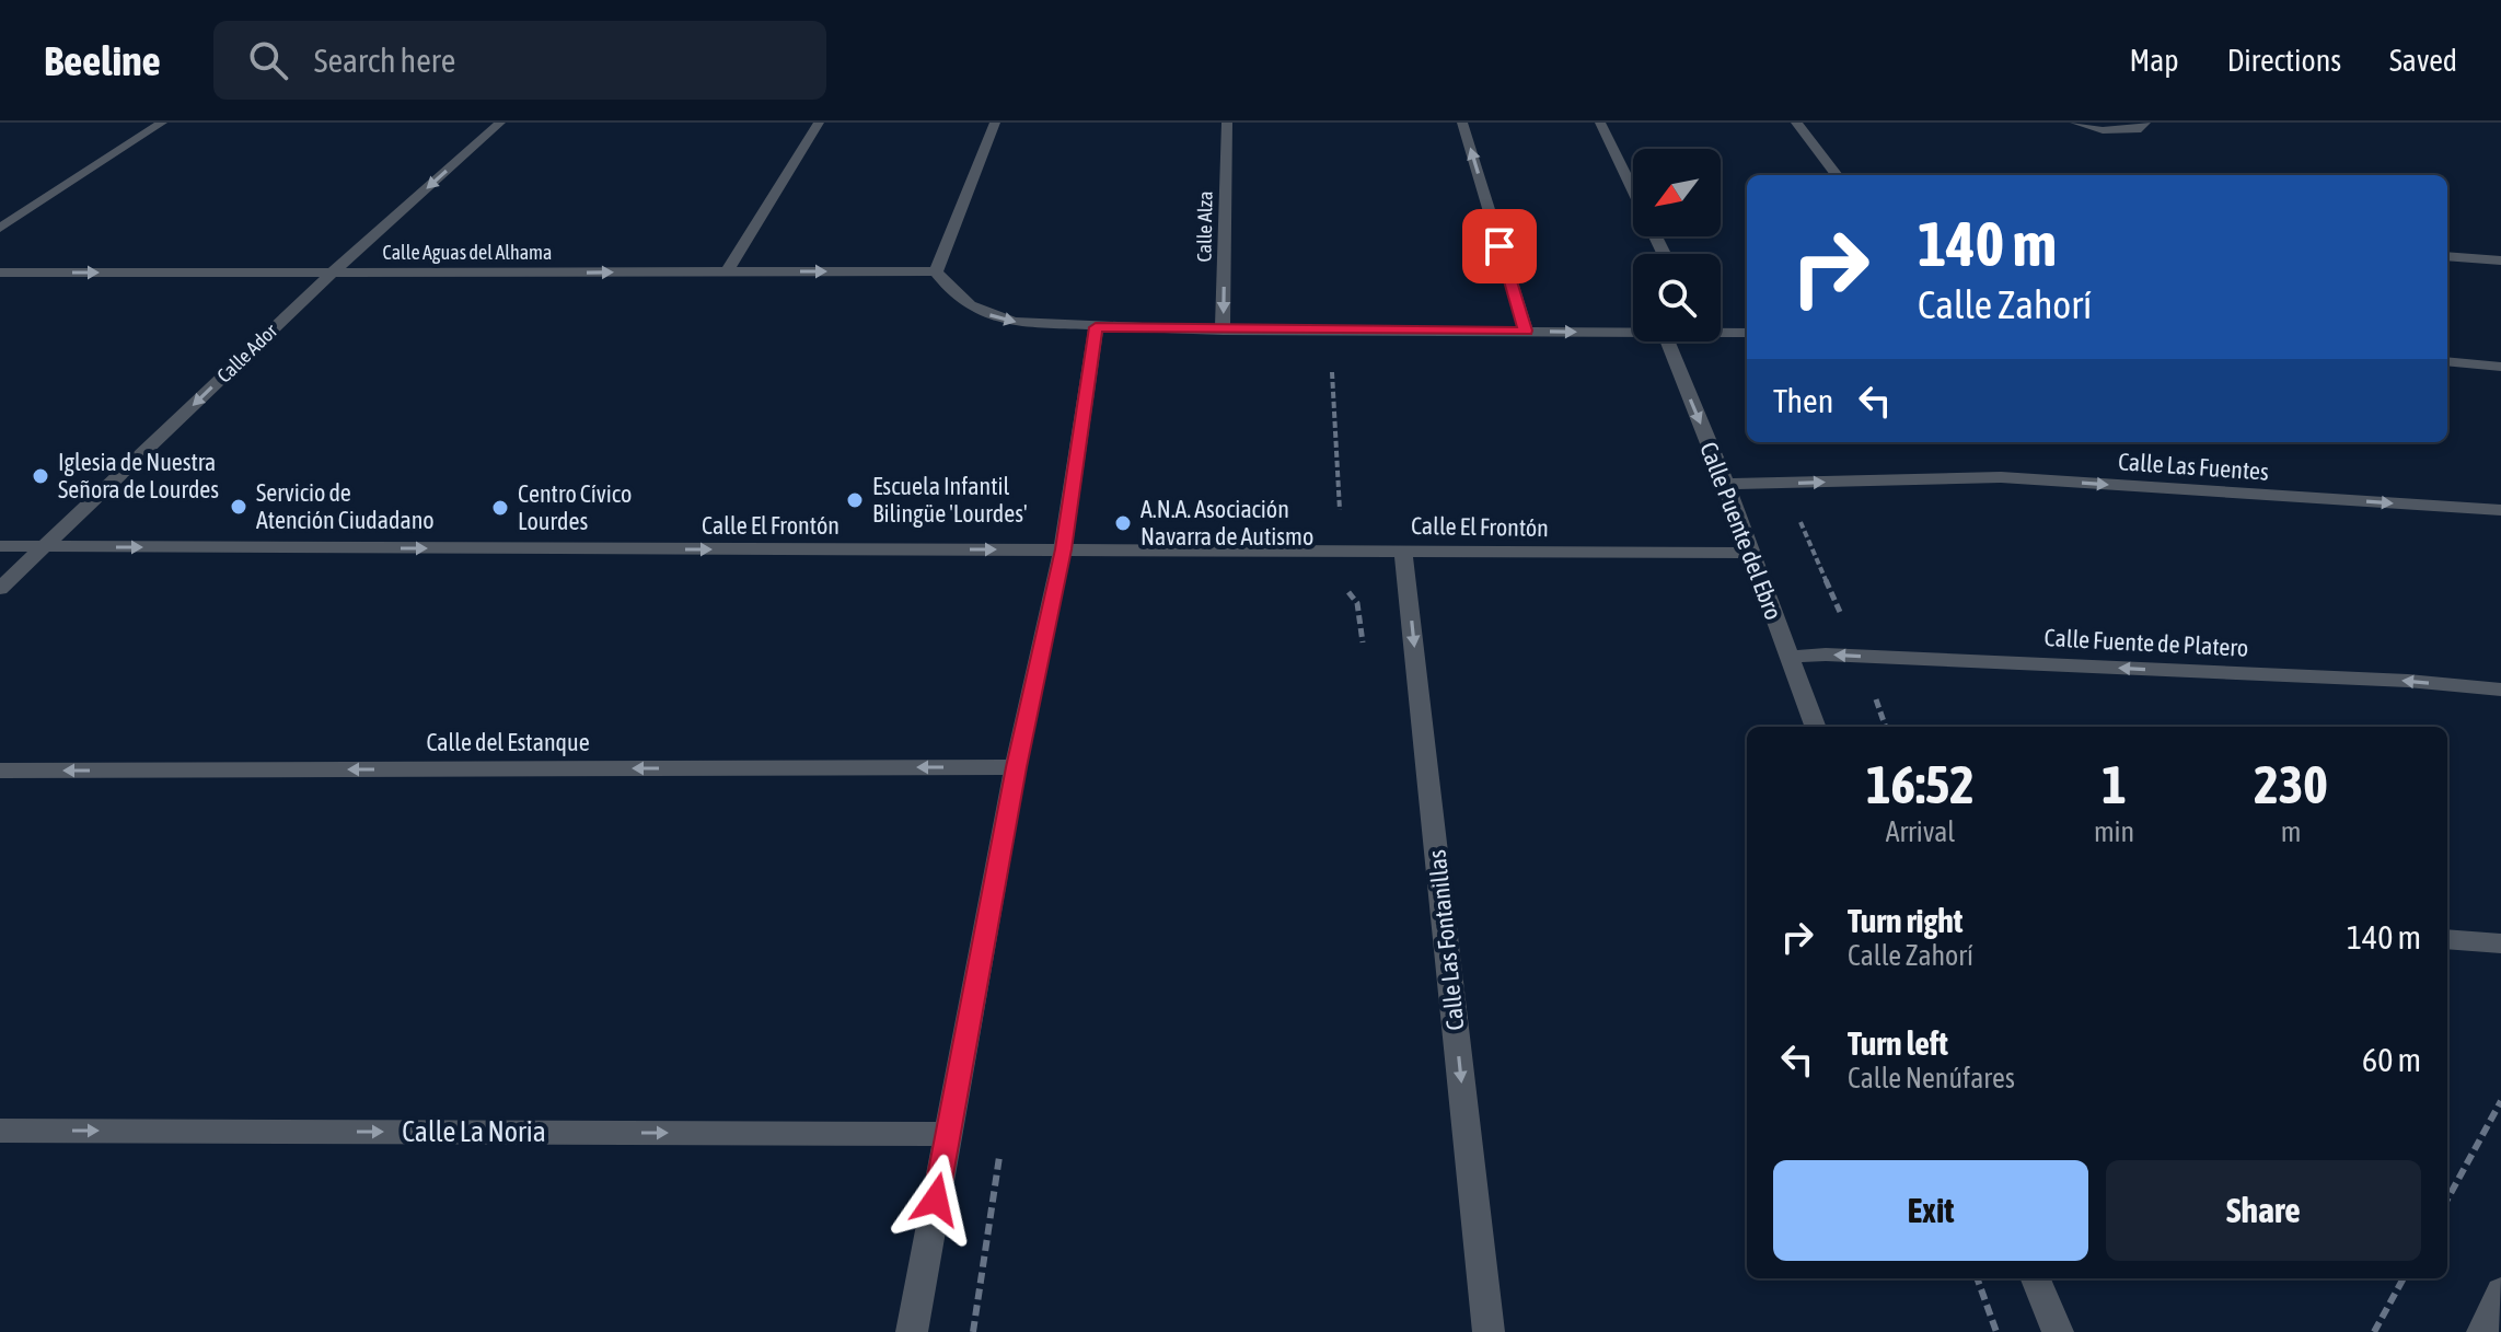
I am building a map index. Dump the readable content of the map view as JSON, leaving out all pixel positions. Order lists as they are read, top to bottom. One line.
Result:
{"streets":{"street":["Calle Alza","Calle Aguas del Alhama","Calle Ador","Calle Las Fuentes","Calle El Frontón","Calle Puente del Ebro","Calle Fuente de Platero","Calle del Estanque","Calle Las Fontanillas","Calle La Noria"]},"crossings":[["Calle Aguas del Alhama","Calle Ador"],["Calle Ador","Calle El Frontón"],["Calle Las Fuentes","Calle Puente del Ebro"],["Calle El Frontón","Calle Puente del Ebro"],["Calle El Frontón","Calle Las Fontanillas"],["Calle Puente del Ebro","Calle Fuente de Platero"]],"one_way":["Calle Alza","Calle Aguas del Alhama","Calle Ador","Calle Las Fuentes","Calle El Frontón","Calle Puente del Ebro","Calle Fuente de Platero","Calle del Estanque","Calle Las Fontanillas","Calle La Noria"],"places":["Iglesia de Nuestra Señora de Lourdes","Escuela Infantil Bilingüe 'Lourdes'","Servicio de Atención Ciudadano","Centro Cívico Lourdes","A.N.A. Asociación Navarra de Autismo"],"north":"bottom left","page":{"header":"Beeline","search":"Search here","nav":["Map","Directions","Saved"],"turn":["140 m","Calle Zahorí"],"then":"Then","eta":["16:52","Arrival","1","min","230","m"],"list":[{"name":"Turn right","note":"Calle Zahorí","value":"140 m"},{"name":"Turn left","note":"Calle Nenúfares","value":"60 m"}],"buttons":["Exit","Share"]}}
